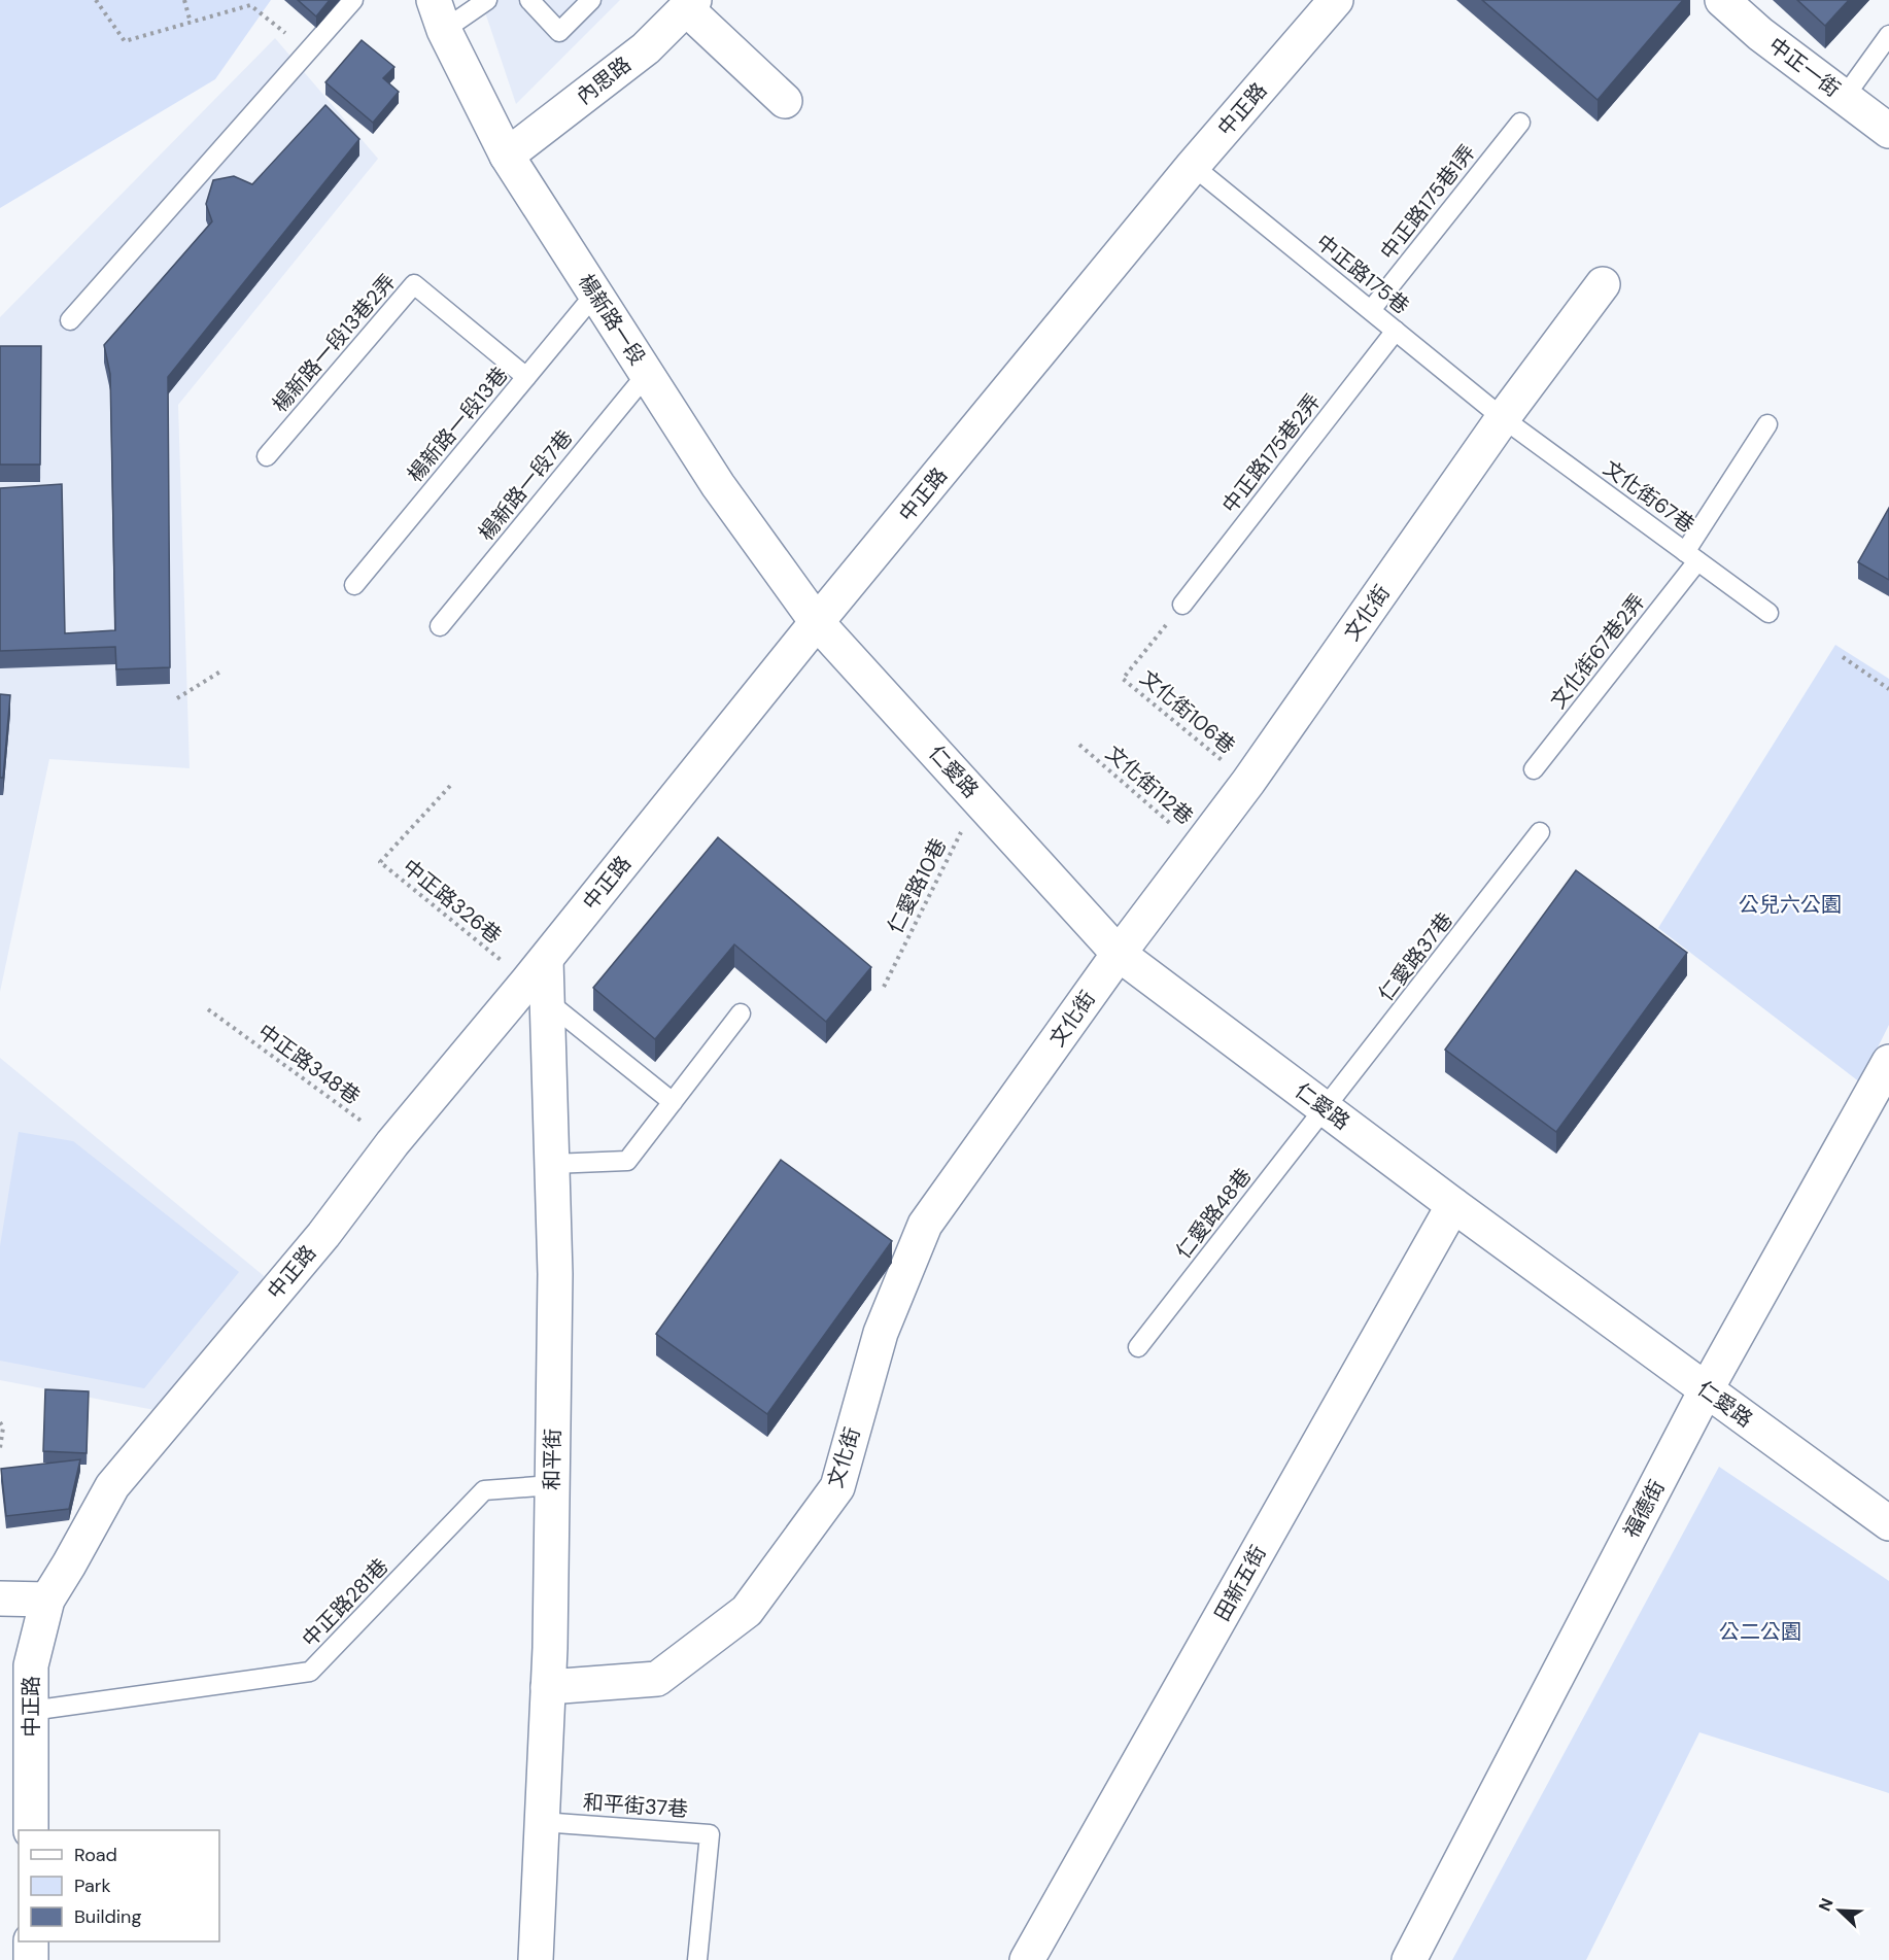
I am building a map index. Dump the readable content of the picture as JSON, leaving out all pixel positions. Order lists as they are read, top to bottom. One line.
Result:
{"streets":{"street":["中正一街","內思路","中正路","楊新路一段","文化街","仁愛路","和平街","福德街","田新五街"],"lane":["中正路175巷1弄","中正路175巷","楊新路一段13巷2弄","楊新路一段13巷","中正路175巷2弄","楊新路一段7巷","文化街67巷","文化街67巷2弄","仁愛路37巷","仁愛路48巷","中正路281巷","和平街37巷"],"path":["文化街106巷","文化街112巷","仁愛路10巷","中正路326巷","中正路348巷"]},"crossings":[["內思路","楊新路一段"],["中正路","中正路175巷"],["中正路","楊新路一段"],["中正路","仁愛路"],["中正路","中正路326巷"],["中正路","中正路348巷"],["中正路","和平街"],["中正路","中正路281巷"],["中正路175巷1弄","中正路175巷"],["中正路175巷","中正路175巷2弄"],["中正路175巷","文化街67巷"],["中正路175巷","文化街"],["楊新路一段","楊新路一段13巷"],["楊新路一段","楊新路一段7巷"],["楊新路一段","仁愛路"],["楊新路一段13巷2弄","楊新路一段13巷"],["中正路175巷2弄","文化街106巷"],["文化街67巷","文化街"],["文化街67巷","文化街67巷2弄"],["文化街","文化街106巷"],["文化街","仁愛路"],["文化街","文化街112巷"],["文化街","和平街"],["仁愛路","仁愛路10巷"],["仁愛路","仁愛路37巷"],["仁愛路","仁愛路48巷"],["仁愛路","福德街"],["仁愛路","田新五街"],["中正路326巷","和平街"],["仁愛路37巷","仁愛路48巷"],["和平街","中正路281巷"],["和平街","和平街37巷"]],"parks":["公兒六公園","公二公園"],"legend":["Road","Park","Building"],"north":"top left"}
